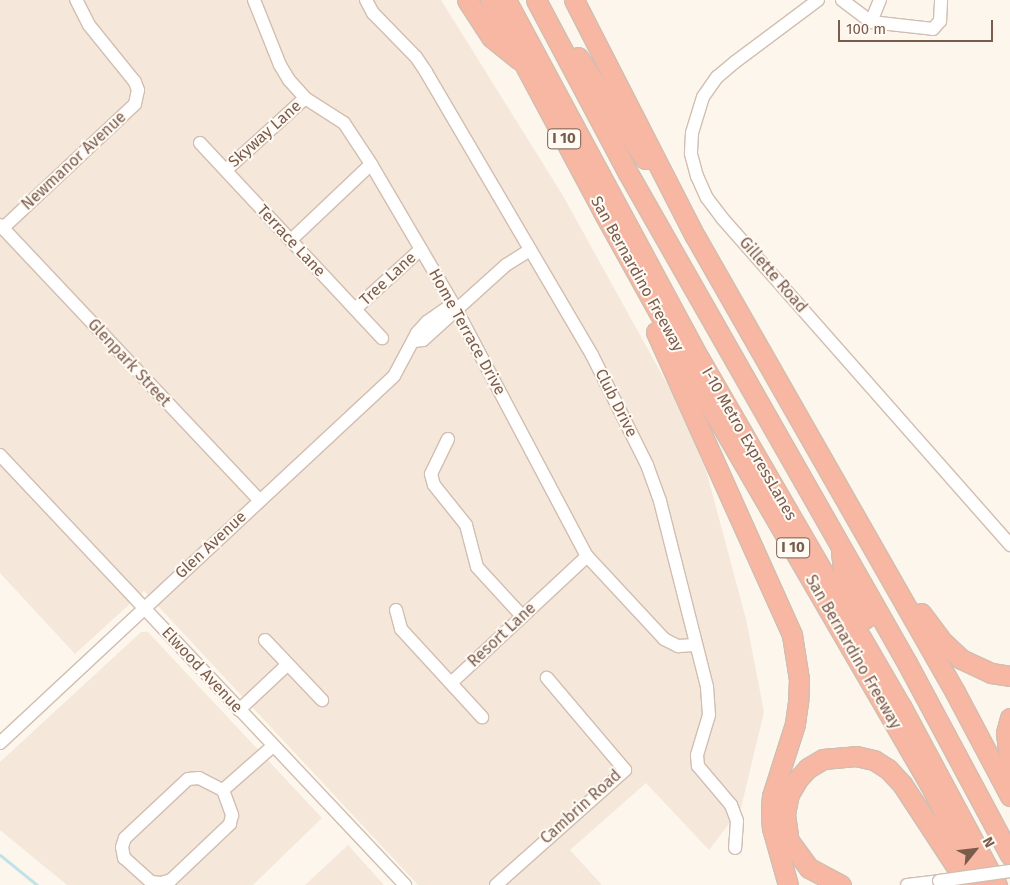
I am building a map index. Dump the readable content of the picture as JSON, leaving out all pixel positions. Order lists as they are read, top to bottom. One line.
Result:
{"streets":{"highway":["I 10","San Bernardino Freeway","I-10 Metro ExpressLanes"],"street":["Skyway Lane","Newmanor Avenue","Terrace Lane","Gillette Road","Tree Lane","Home Terrace Drive","Glenpark Street","Club Drive","Glen Avenue","Resort Lane","Elwood Avenue","Cambrin Road"]},"crossings":[["Skyway Lane","Terrace Lane"],["Skyway Lane","Home Terrace Drive"],["Newmanor Avenue","Glenpark Street"],["Terrace Lane","Tree Lane"],["Tree Lane","Home Terrace Drive"],["Home Terrace Drive","Club Drive"],["Home Terrace Drive","Glen Avenue"],["Home Terrace Drive","Resort Lane"],["Glenpark Street","Glen Avenue"],["Club Drive","Glen Avenue"],["Glen Avenue","Elwood Avenue"]],"scale_bar":"100 m","north":"top right"}
